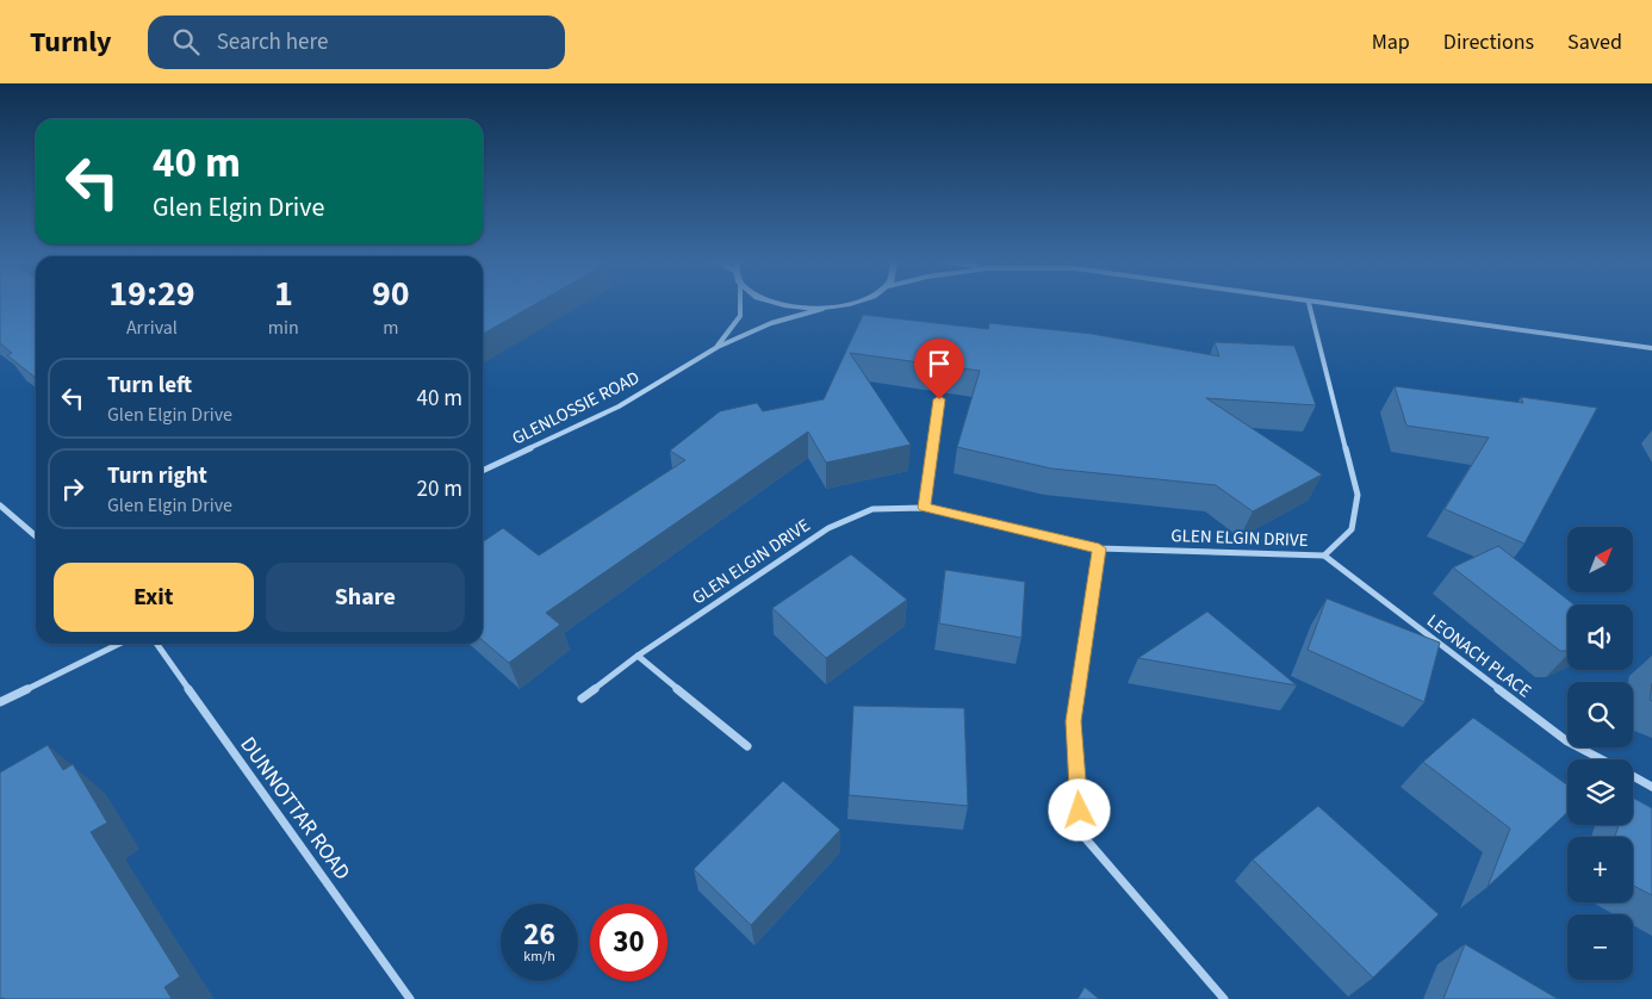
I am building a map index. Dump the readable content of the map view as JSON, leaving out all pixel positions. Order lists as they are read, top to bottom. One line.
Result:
{"streets":{"street":["GLENLOSSIE ROAD","GLEN ELGIN DRIVE","LEONACH PLACE","DUNNOTTAR ROAD"]},"crossings":[["GLEN ELGIN DRIVE","LEONACH PLACE"]],"north":"top right","page":{"header":"Turnly","search":"Search here","nav":["Map","Directions","Saved"],"turn":["40 m","Glen Elgin Drive"],"eta":["19:29","Arrival","1","min","90","m"],"list":[{"name":"Turn left","note":"Glen Elgin Drive","value":"40 m"},{"name":"Turn right","note":"Glen Elgin Drive","value":"20 m"}],"map_buttons":["+","−"],"buttons":["Exit","Share"],"speed":"26 km/h","limit":"30"}}
